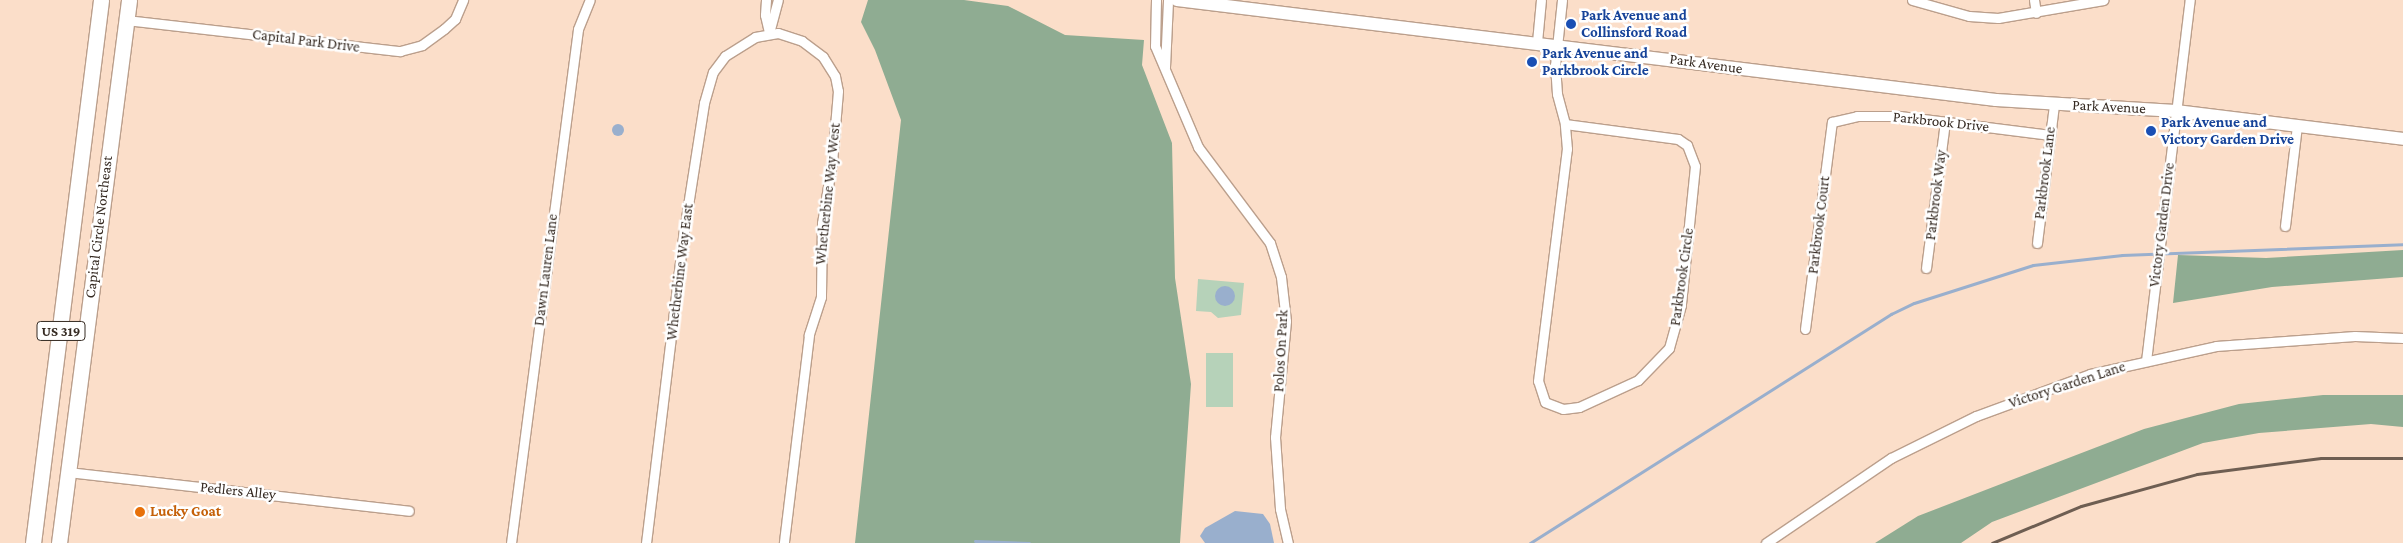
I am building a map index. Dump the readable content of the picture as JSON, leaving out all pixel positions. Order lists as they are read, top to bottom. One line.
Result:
{"streets":{"main road":["Park Avenue","Capital Circle Northeast","US 319"],"street":["Capital Park Drive","Parkbrook Drive","Parkbrook Lane","Whetherbine Way West","Parkbrook Way","Parkbrook Court","Victory Garden Drive","Dawn Lauren Lane","Whetherbine Way East","Parkbrook Circle","Polos On Park","Victory Garden Lane","Pedlers Alley"]},"crossings":[["Capital Park Drive","Capital Circle Northeast"],["Park Avenue","Parkbrook Lane"],["Park Avenue","Victory Garden Drive"],["Park Avenue","Parkbrook Circle"],["Parkbrook Drive","Parkbrook Lane"],["Parkbrook Drive","Parkbrook Way"],["Parkbrook Drive","Parkbrook Court"],["Whetherbine Way West","Whetherbine Way East"],["Victory Garden Drive","Victory Garden Lane"],["Capital Circle Northeast","Pedlers Alley"]],"places":["Park Avenue and Collinsford Road","Park Avenue and Parkbrook Circle","Park Avenue and Victory Garden Drive","Lucky Goat"]}
